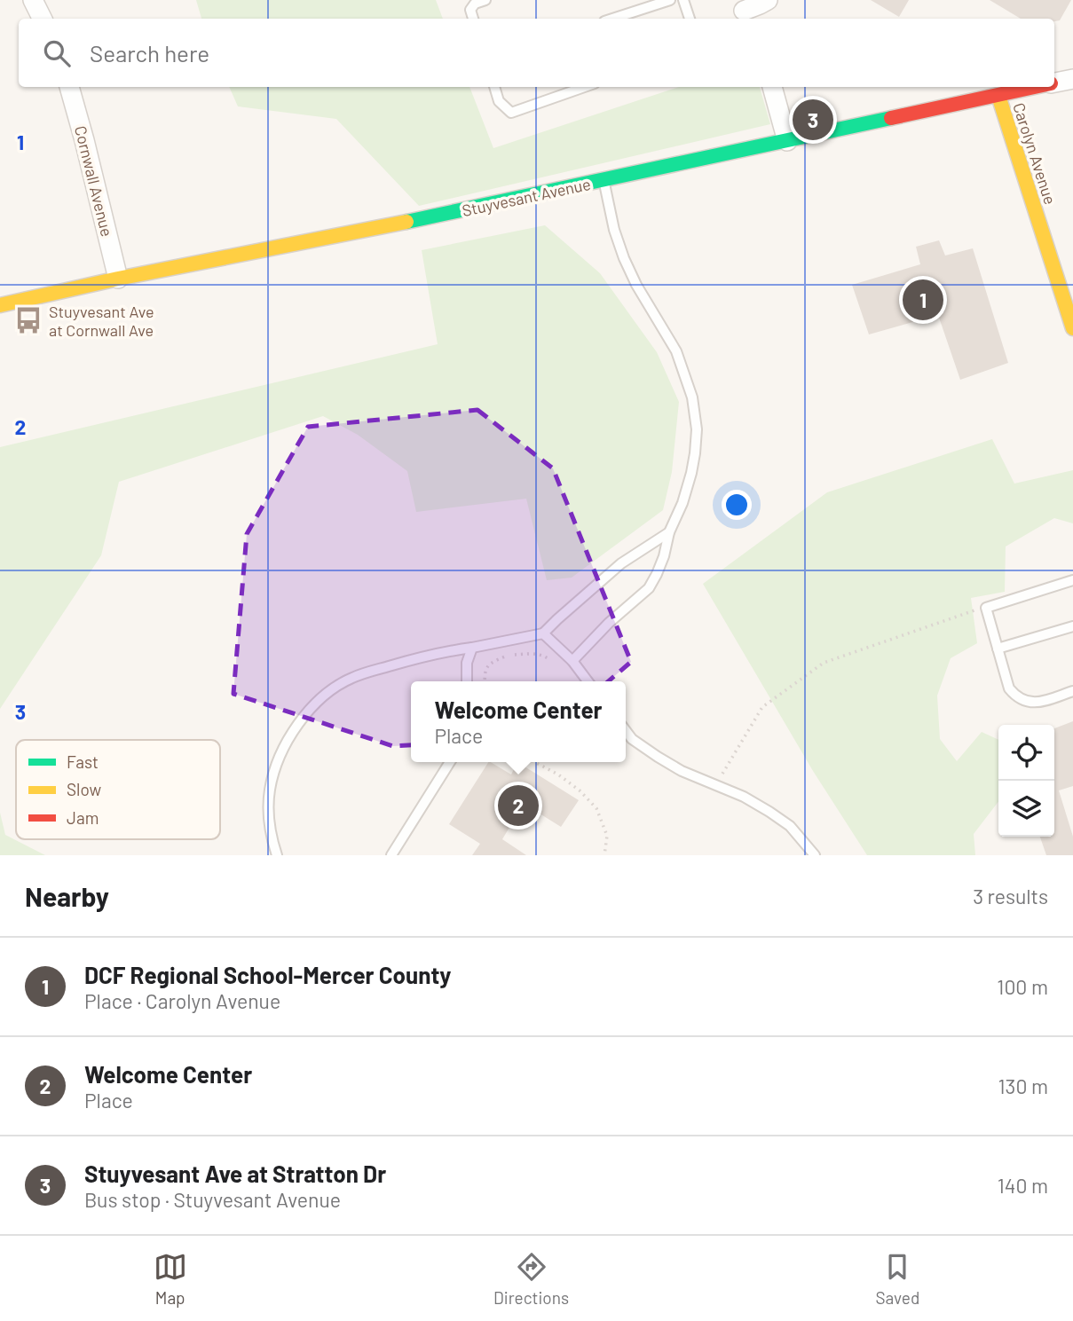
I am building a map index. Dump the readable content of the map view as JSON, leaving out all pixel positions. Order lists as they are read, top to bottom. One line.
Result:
{"streets":{"street":["Carolyn Avenue","Cornwall Avenue","Stuyvesant Avenue"]},"crossings":[["Carolyn Avenue","Stuyvesant Avenue"],["Cornwall Avenue","Stuyvesant Avenue"]],"places":{"bus stop":["Stuyvesant Ave at Cornwall Ave"]},"legend":["Fast","Slow","Jam"],"page":{"search":"Search here","pins":["3","1","2"],"popup":["Welcome Center","Place"],"heading":["Nearby","3 results"],"list":[{"mark":"1","name":"DCF Regional School-Mercer County","note":"Place · Carolyn Avenue","value":"100 m"},{"mark":"2","name":"Welcome Center","note":"Place","value":"130 m"},{"mark":"3","name":"Stuyvesant Ave at Stratton Dr","note":"Bus stop · Stuyvesant Avenue","value":"140 m"}],"nav":["Map","Directions","Saved"]},"grid":{"rows":["1","2","3"]}}
